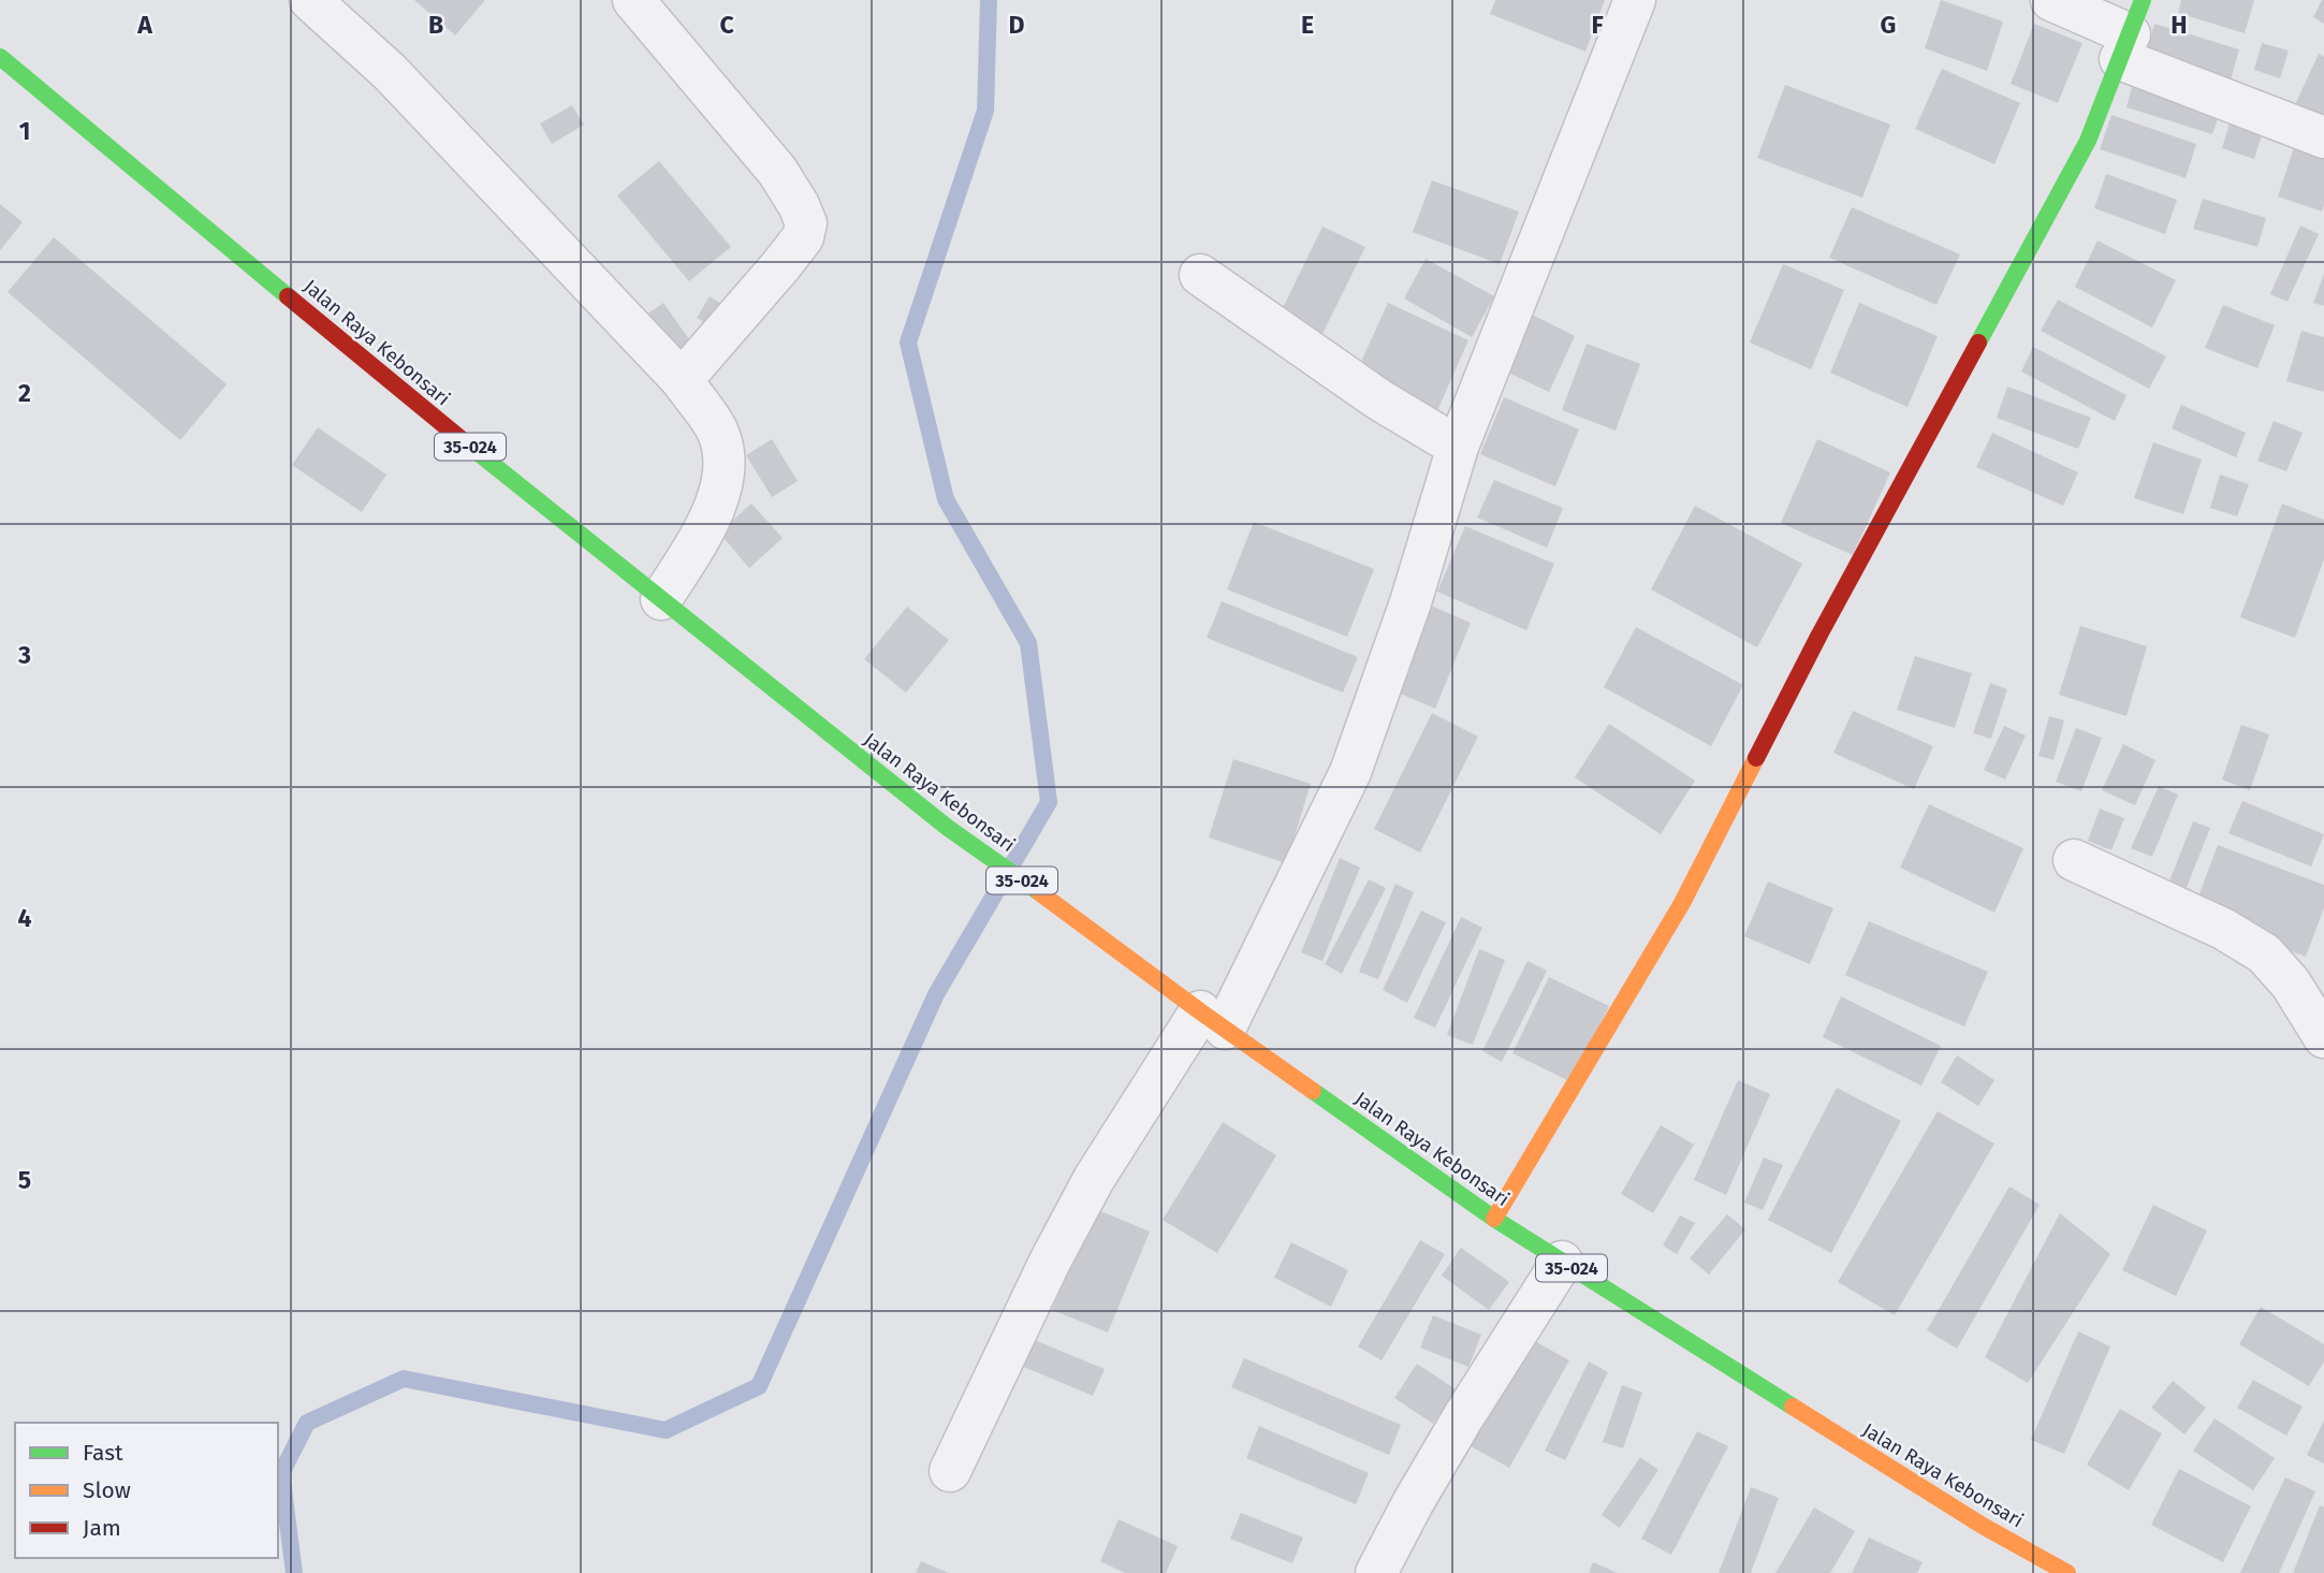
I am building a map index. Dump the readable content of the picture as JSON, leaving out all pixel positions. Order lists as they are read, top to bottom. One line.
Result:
{"streets":{"main road":["Jalan Raya Kebonsari","35-024"]},"legend":["Fast","Slow","Jam"],"grid":{"columns":["A","B","C","D","E","F","G","H"],"rows":["1","2","3","4","5"]}}
